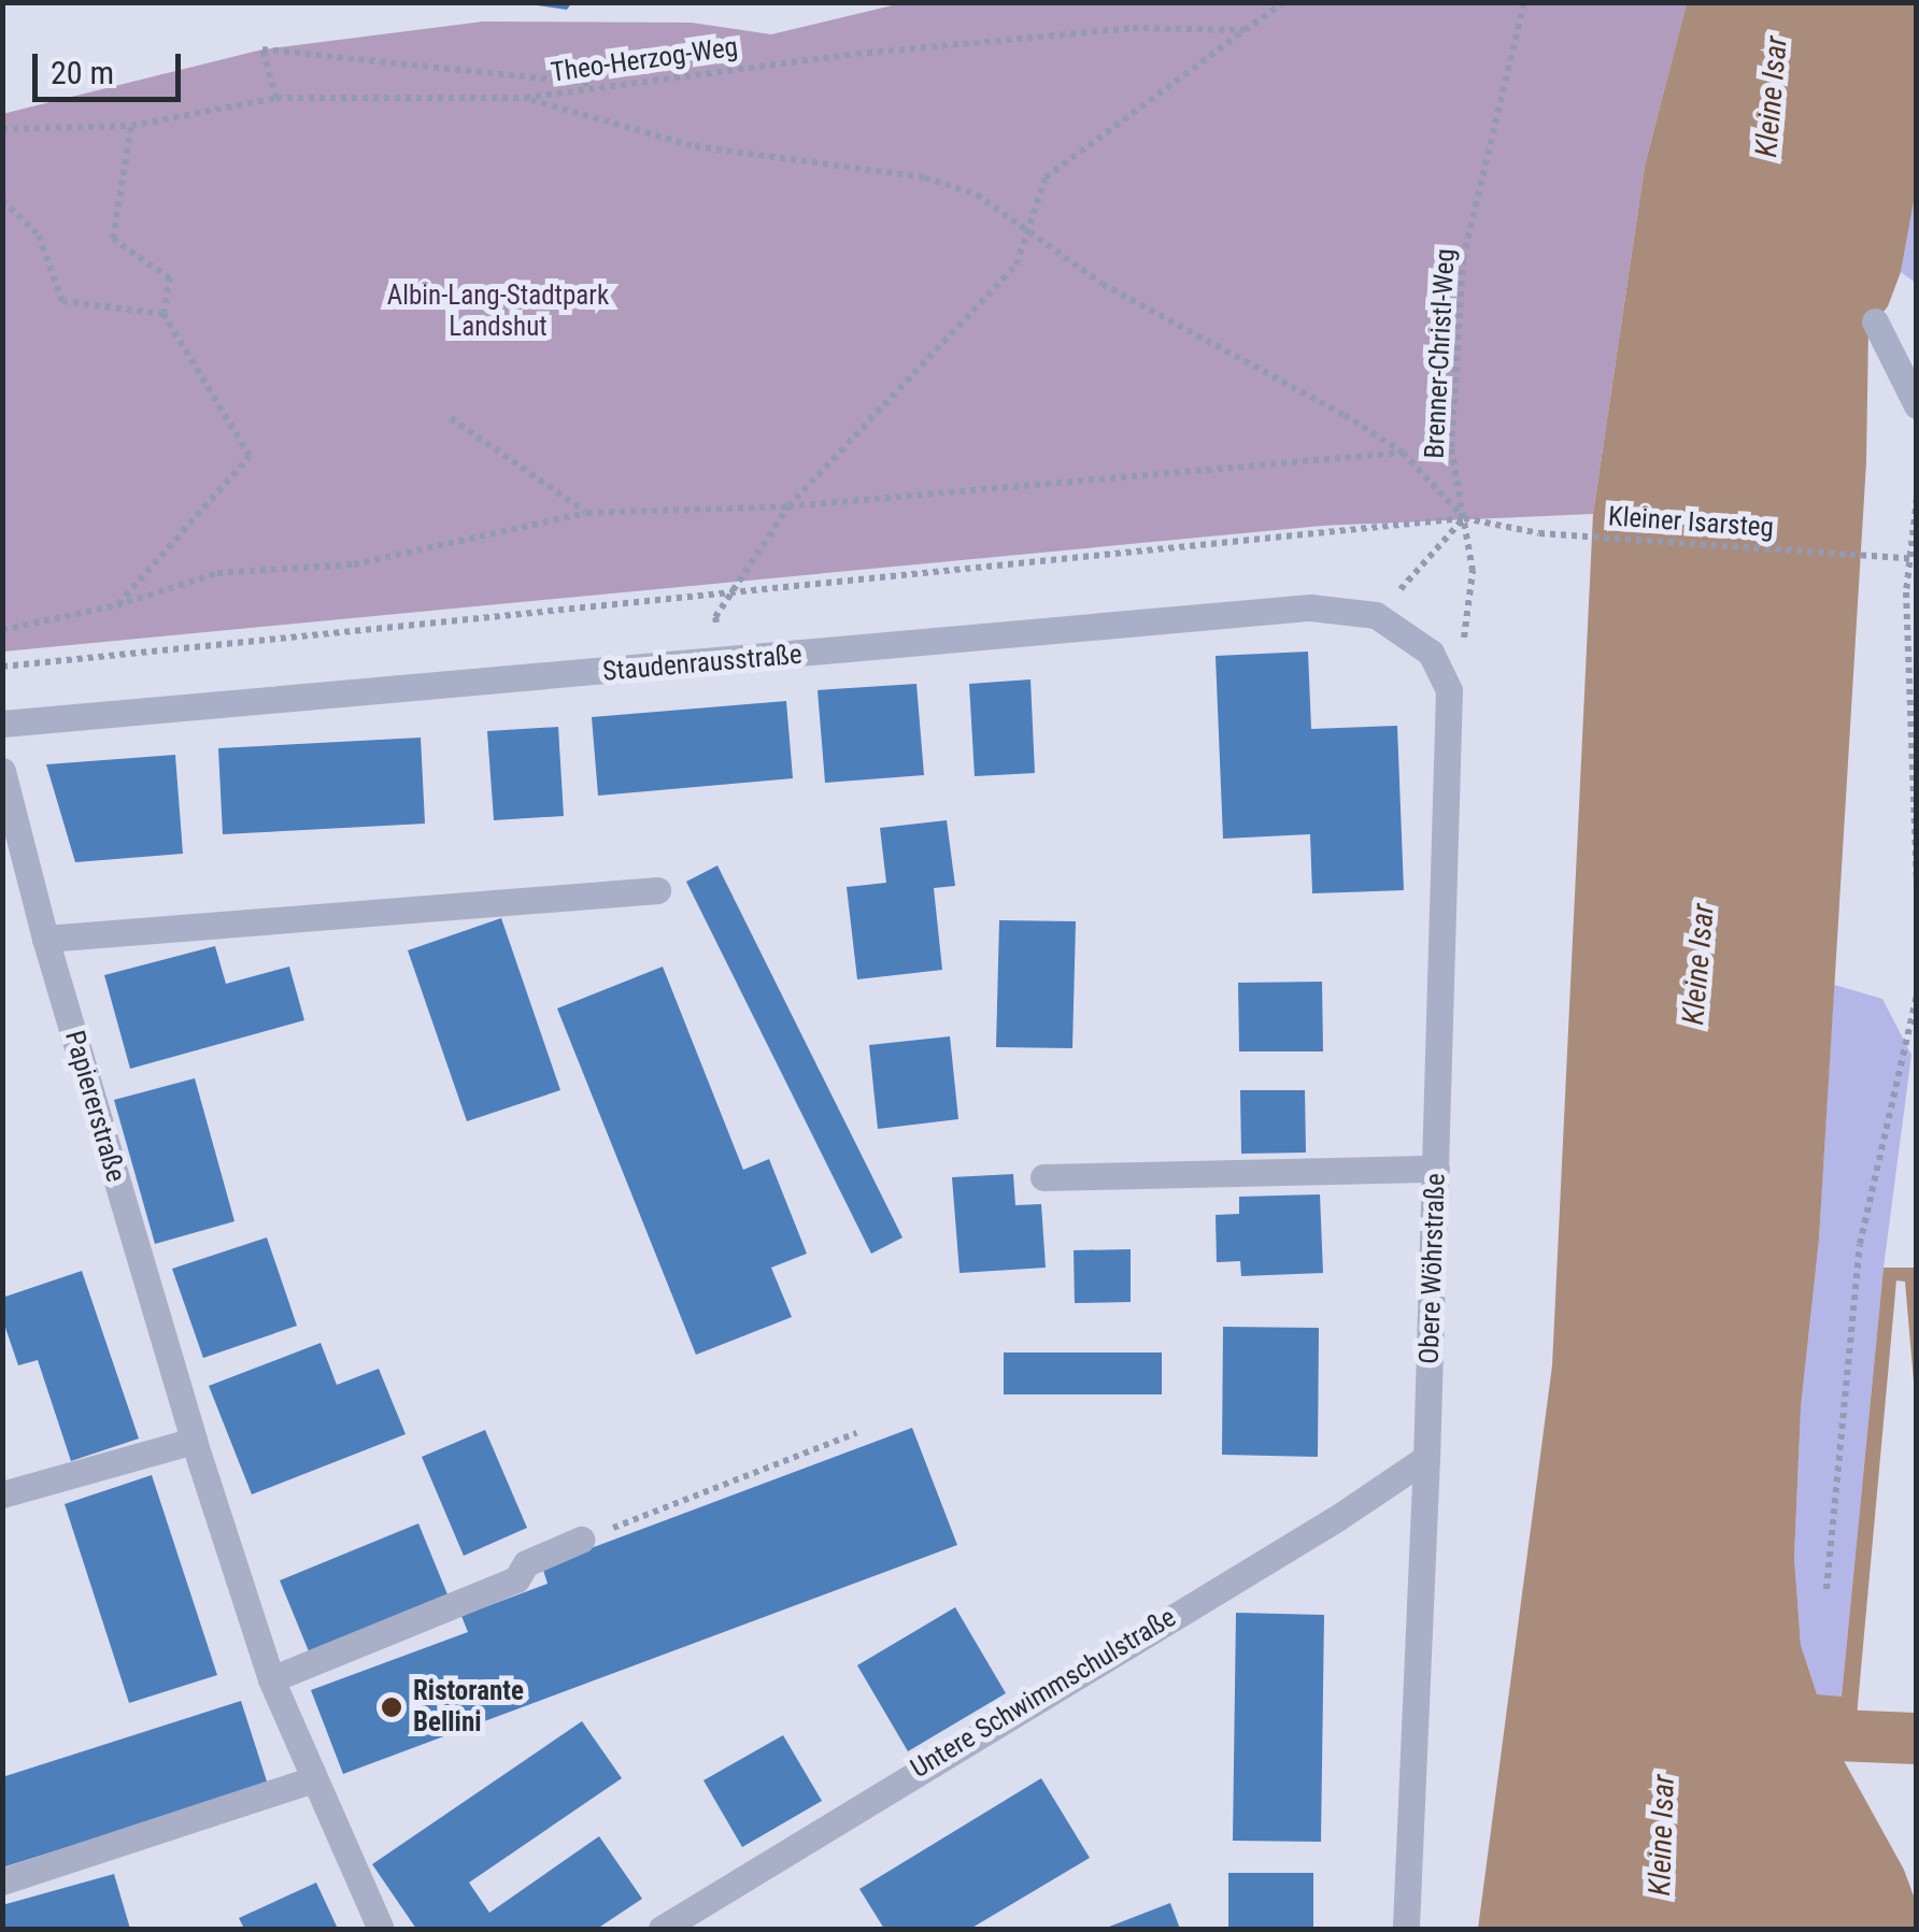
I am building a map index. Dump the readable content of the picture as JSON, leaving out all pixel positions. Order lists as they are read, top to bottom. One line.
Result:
{"streets":{"street":["Staudenrausstraße","Papiererstraße","Obere Wöhrstraße","Untere Schwimmschulstraße"],"path":["Theo-Herzog-Weg","Brenner-Christl-Weg","Kleiner Isarsteg"]},"crossings":[["Brenner-Christl-Weg","Kleiner Isarsteg"],["Brenner-Christl-Weg","Obere Wöhrstraße"],["Obere Wöhrstraße","Untere Schwimmschulstraße"]],"water":["Kleine Isar"],"parks":["Albin-Lang-Stadtpark Landshut"],"places":["Ristorante Bellini"],"scale_bar":"20 m"}
